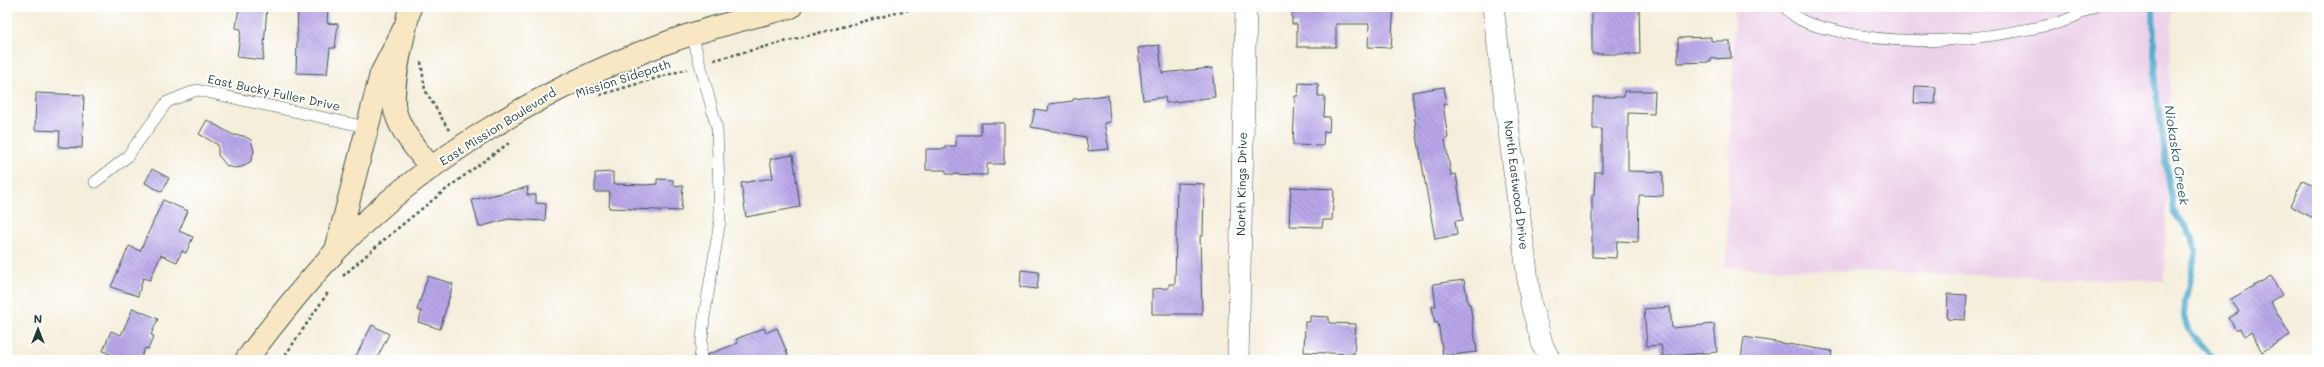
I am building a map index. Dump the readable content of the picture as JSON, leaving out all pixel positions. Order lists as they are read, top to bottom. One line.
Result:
{"streets":{"main road":["East Mission Boulevard"],"street":["North Kings Drive","North Eastwood Drive"],"lane":["East Bucky Fuller Drive"],"path":["Mission Sidepath"]},"water":["Niokaska Creek"],"north":"top"}
